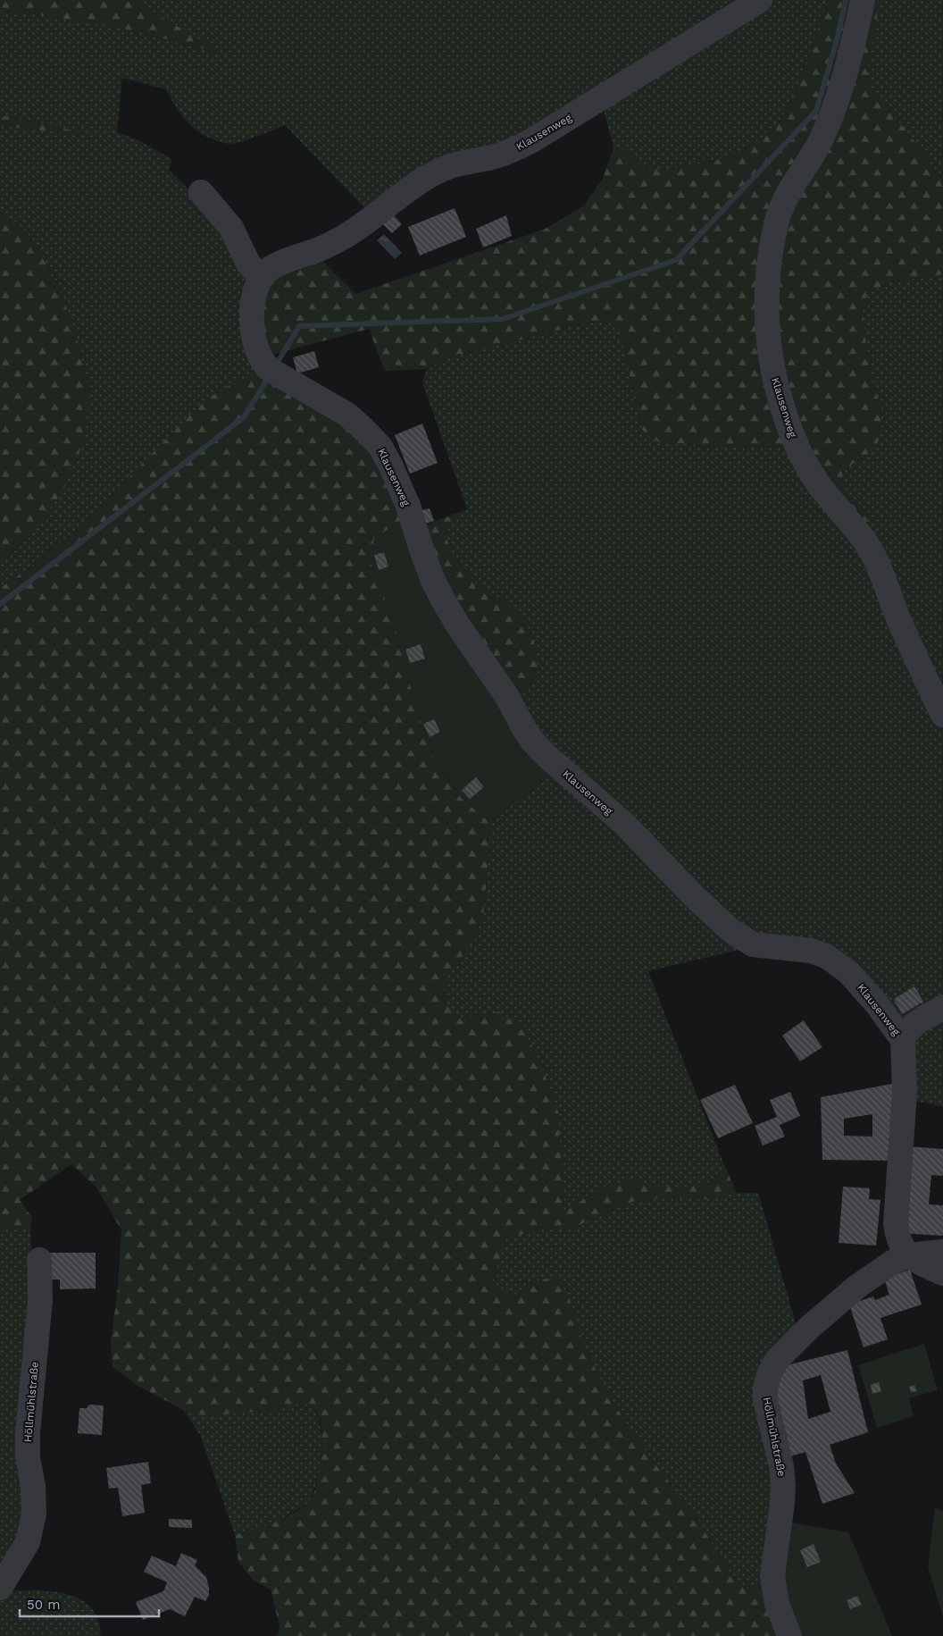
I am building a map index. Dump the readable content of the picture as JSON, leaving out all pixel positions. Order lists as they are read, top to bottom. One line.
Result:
{"streets":{"street":["Klausenweg","Höllmühlstraße"]},"crossings":[["Klausenweg","Höllmühlstraße"]],"scale_bar":"50 m"}
